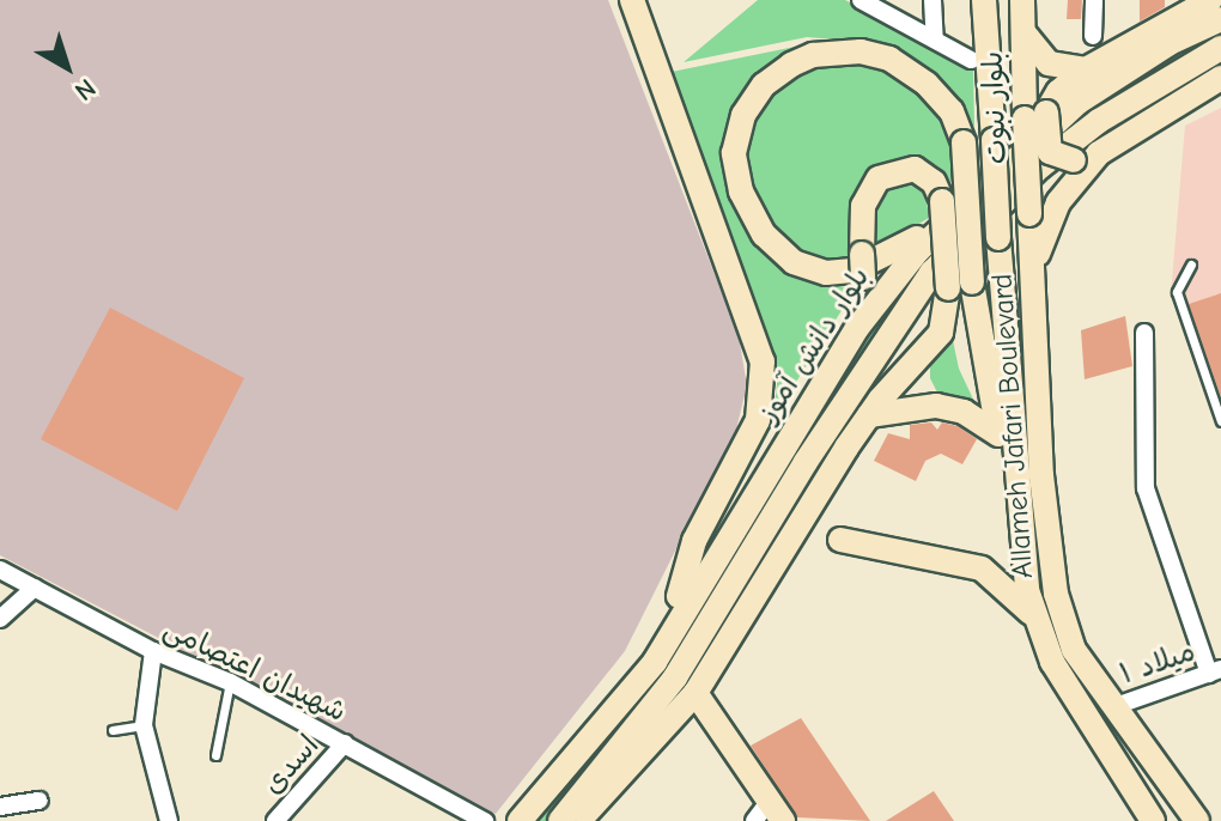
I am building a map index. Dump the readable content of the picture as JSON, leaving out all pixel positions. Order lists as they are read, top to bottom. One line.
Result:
{"streets":{"main road":["بلوار نبوت","بلوار دانش آموز","Allameh Jafari Boulevard"],"street":["میلاد ۱","شهیدان اعتصامی","اسدی"]},"crossings":[["بلوار نبوت","Allameh Jafari Boulevard"],["Allameh Jafari Boulevard","میلاد ۱"],["شهیدان اعتصامی","اسدی"]],"north":"bottom right"}
